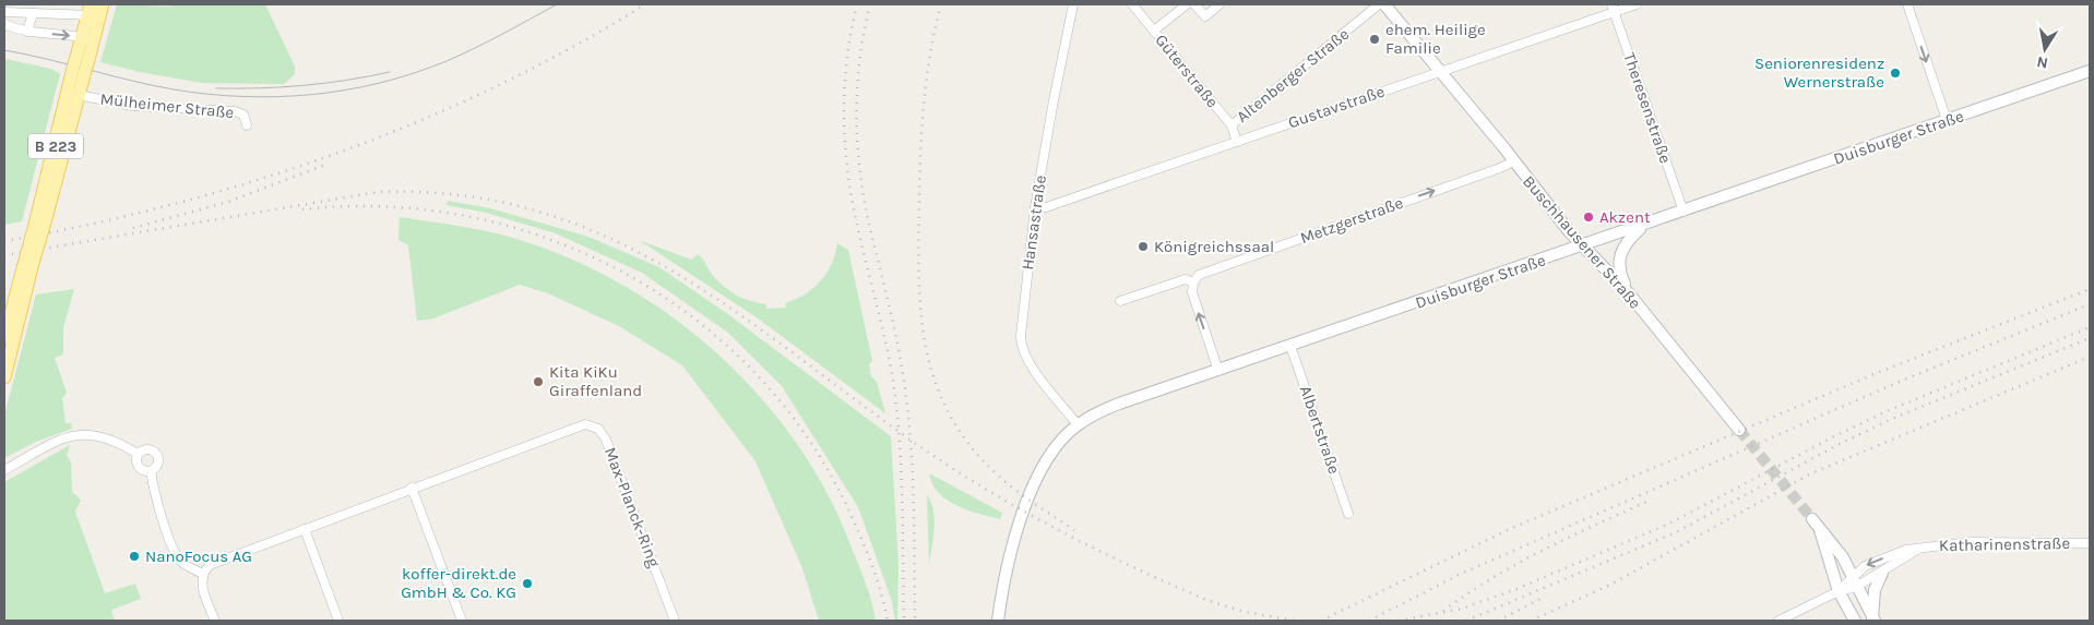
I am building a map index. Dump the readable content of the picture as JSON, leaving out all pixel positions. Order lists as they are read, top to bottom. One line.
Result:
{"streets":{"main road":["Mülheimer Straße","Duisburger Straße","B 223","Buschhausener Straße"],"street":["Güterstraße","Altenberger Straße","Gustavstraße","Theresenstraße","Metzgerstraße","Hansastraße","Albertstraße","Max-Planck-Ring","Katharinenstraße"]},"crossings":[["Güterstraße","Altenberger Straße"],["Güterstraße","Gustavstraße"],["Gustavstraße","Theresenstraße"],["Gustavstraße","Hansastraße"],["Gustavstraße","Buschhausener Straße"],["Theresenstraße","Duisburger Straße"],["Duisburger Straße","Hansastraße"],["Duisburger Straße","Buschhausener Straße"],["Duisburger Straße","Albertstraße"],["Metzgerstraße","Buschhausener Straße"]],"one_way":["Metzgerstraße"],"places":["ehem. Heilige Familie","Seniorenresidenz Wernerstraße","Akzent","Königreichssaal","Kita KiKu Giraffenland","NanoFocus AG","koffer-direkt.de GmbH & Co. KG"],"north":"bottom"}
